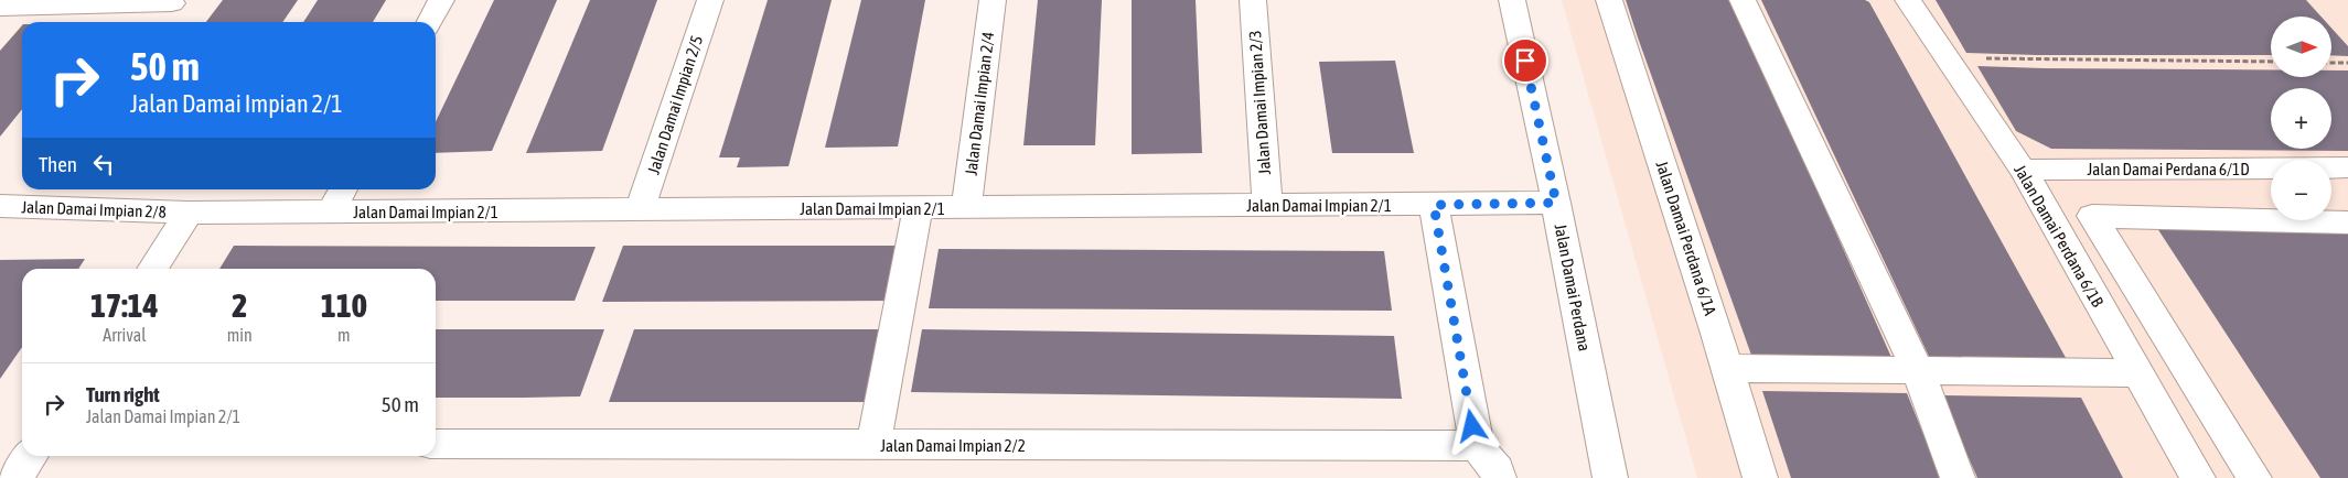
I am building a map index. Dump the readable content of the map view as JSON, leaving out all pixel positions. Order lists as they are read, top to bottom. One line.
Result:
{"streets":{"street":["Jalan Damai Impian 2/3","Jalan Damai Impian 2/4","Jalan Damai Impian 2/5","Jalan Damai Perdana 6/1D","Jalan Damai Impian 2/1","Jalan Damai Impian 2/8","Jalan Damai Perdana 6/1B","Jalan Damai Perdana 6/1A","Jalan Damai Perdana","Jalan Damai Impian 2/2"]},"crossings":[["Jalan Damai Impian 2/3","Jalan Damai Impian 2/1"],["Jalan Damai Impian 2/4","Jalan Damai Impian 2/1"],["Jalan Damai Impian 2/5","Jalan Damai Impian 2/1"],["Jalan Damai Perdana 6/1D","Jalan Damai Perdana 6/1B"],["Jalan Damai Impian 2/1","Jalan Damai Impian 2/8"],["Jalan Damai Impian 2/1","Jalan Damai Perdana"]],"north":"right","page":{"map_buttons":["+","−"],"turn":["50 m","Jalan Damai Impian 2/1"],"then":"Then","eta":["17:14","Arrival","2","min","110","m"],"list":[{"name":"Turn right","note":"Jalan Damai Impian 2/1","value":"50 m"}]}}
